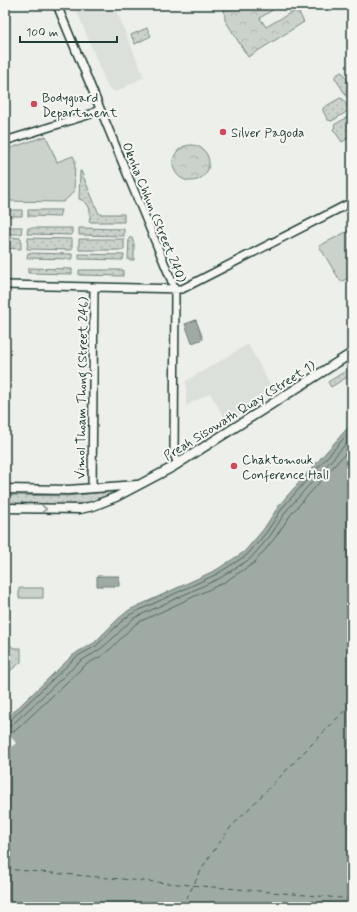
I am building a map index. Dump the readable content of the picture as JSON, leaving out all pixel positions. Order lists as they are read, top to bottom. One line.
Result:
{"streets":{"main road":["Preah Sisowath Quay (Street 1)"],"street":["Oknha Chhun (Street 240)","Vimol Thoam Thong (Street 246)"]},"crossings":[["Oknha Chhun (Street 240)","Preah Sisowath Quay (Street 1)"],["Vimol Thoam Thong (Street 246)","Preah Sisowath Quay (Street 1)"]],"places":["Bodyguard Department","Silver Pagoda","Chaktomouk Conference Hall"],"scale_bar":"100 m"}
